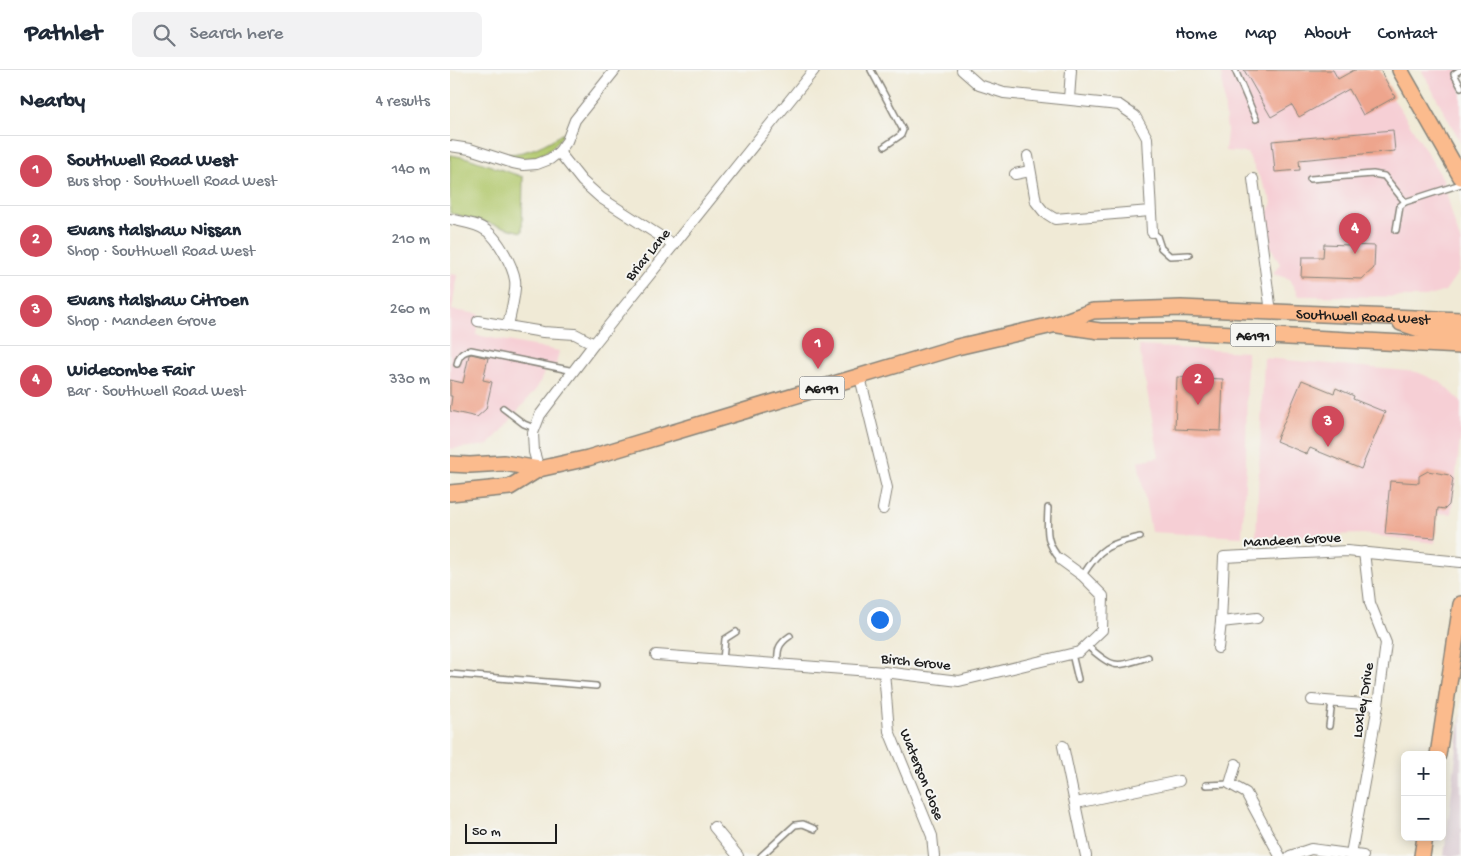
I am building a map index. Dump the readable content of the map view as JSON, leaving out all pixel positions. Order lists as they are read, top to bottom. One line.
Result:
{"streets":{"main road":["Southwell Road West","A6191"],"street":["Briar Lane","Mandeen Grove","Birch Grove","Loxley Drive","Waterson Close"]},"crossings":[["Mandeen Grove","Loxley Drive"],["Birch Grove","Waterson Close"]],"scale_bar":"50 m","page":{"header":"Pathlet","search":"Search here","nav":["Home","Map","About","Contact"],"heading":["Nearby","4 results"],"list":[{"mark":"1","name":"Southwell Road West","note":"Bus stop · Southwell Road West","value":"140 m"},{"mark":"2","name":"Evans Halshaw Nissan","note":"Shop · Southwell Road West","value":"210 m"},{"mark":"3","name":"Evans Halshaw Citroen","note":"Shop · Mandeen Grove","value":"260 m"},{"mark":"4","name":"Widecombe Fair","note":"Bar · Southwell Road West","value":"330 m"}],"pins":["4","1","2","3"],"map_buttons":["+","−"],"scale":"50 m"}}
